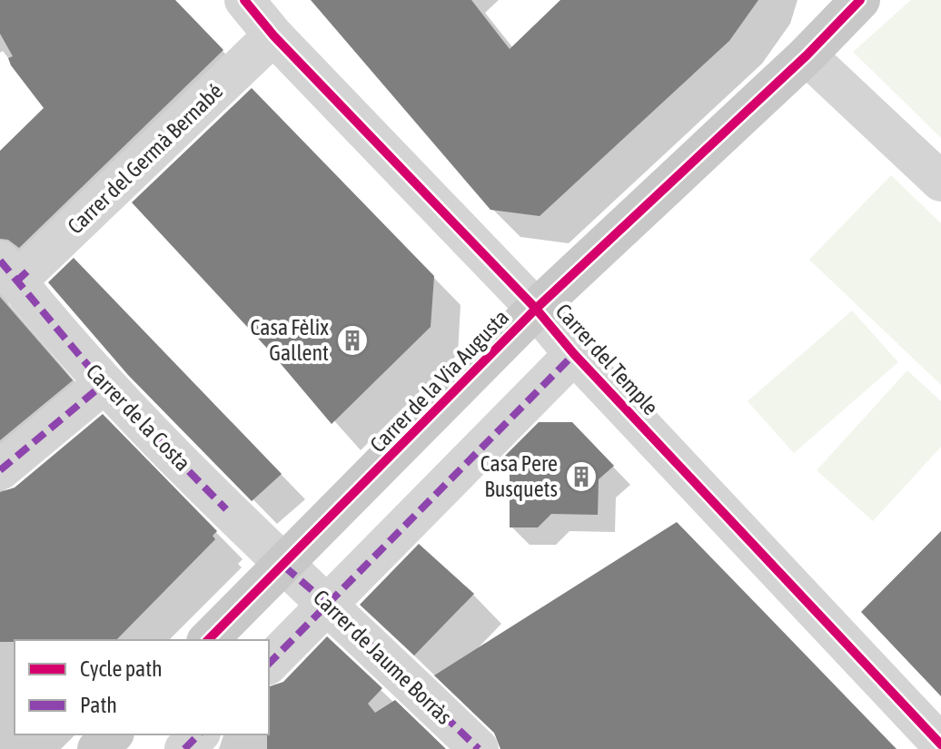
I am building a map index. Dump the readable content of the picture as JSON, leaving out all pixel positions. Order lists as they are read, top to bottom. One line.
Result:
{"streets":{"main road":["Carrer de la Via Augusta"],"street":["Carrer del Germà Bernabé","Carrer del Temple","Carrer de la Costa","Carrer de Jaume Borràs"]},"crossings":[["Carrer del Germà Bernabé","Carrer del Temple"],["Carrer del Germà Bernabé","Carrer de la Costa"],["Carrer del Temple","Carrer de la Via Augusta"],["Carrer de la Via Augusta","Carrer de la Costa"],["Carrer de la Via Augusta","Carrer de Jaume Borràs"],["Carrer de la Costa","Carrer de Jaume Borràs"]],"places":{"building":["Casa Fèlix Gallent","Casa Pere Busquets"]},"legend":["Cycle path","Path"]}
